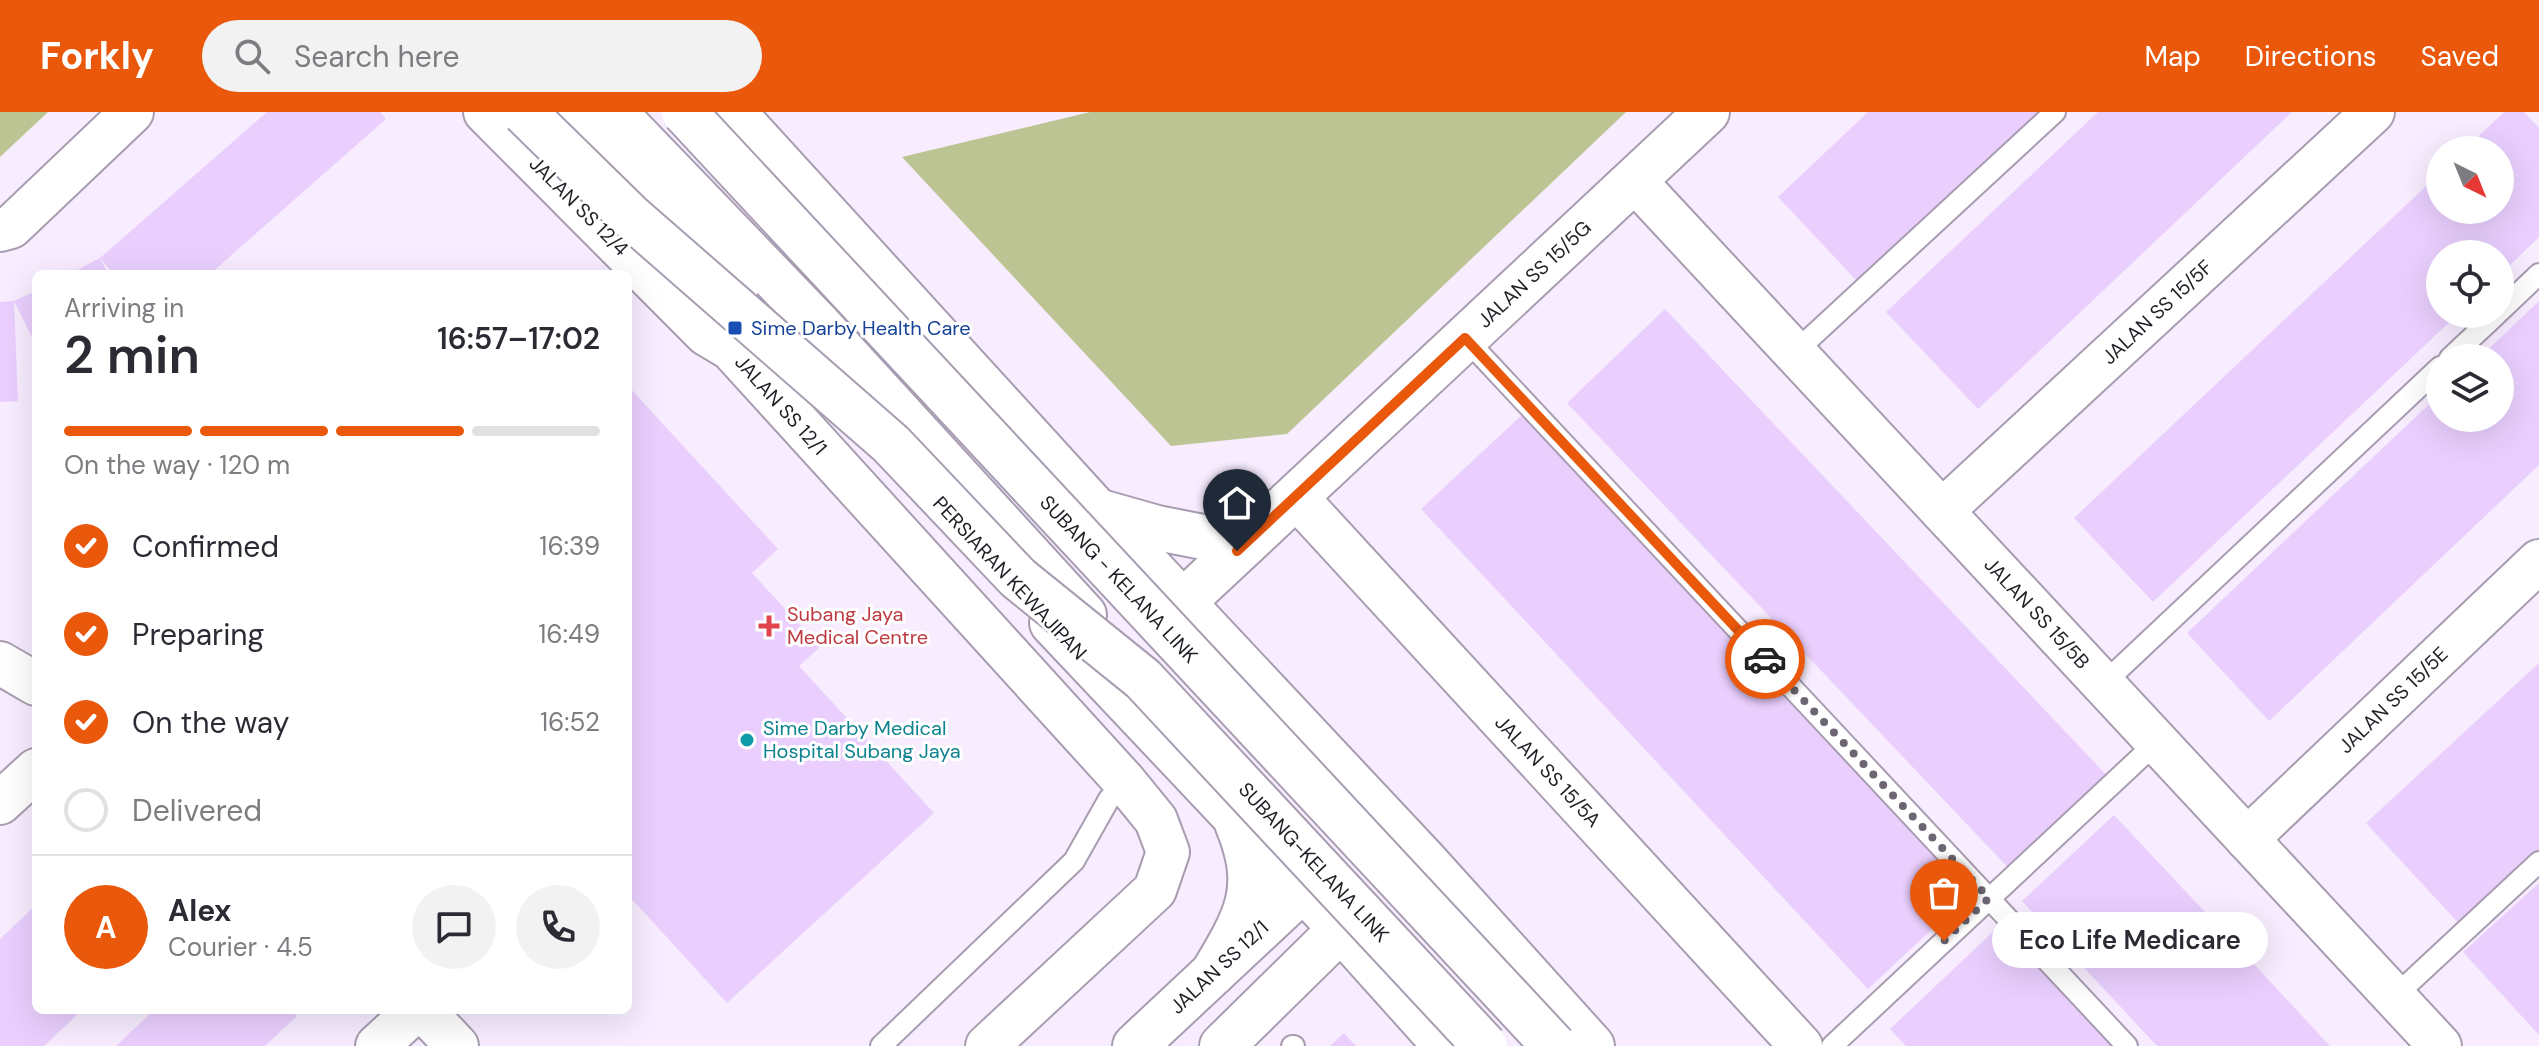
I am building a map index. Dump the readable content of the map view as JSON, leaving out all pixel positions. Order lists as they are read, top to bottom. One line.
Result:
{"streets":{"main road":["JALAN SS 15/5G","JALAN SS 12/1","PERSIARAN KEWAJIPAN","SUBANG - KELANA LINK","SUBANG-KELANA LINK"],"street":["JALAN SS 12/4","JALAN SS 15/5F","JALAN SS 15/5B","JALAN SS 15/5E","JALAN SS 15/5A"]},"crossings":[["JALAN SS 12/4","JALAN SS 12/1"],["JALAN SS 15/5G","JALAN SS 15/5B"],["JALAN SS 15/5G","JALAN SS 15/5A"],["JALAN SS 15/5F","JALAN SS 15/5B"],["JALAN SS 12/1","PERSIARAN KEWAJIPAN"],["JALAN SS 15/5B","JALAN SS 15/5E"]],"places":{"transit":["Sime Darby Health Care"],"health":["Subang Jaya Medical Centre"],"other":["Sime Darby Medical Hospital Subang Jaya","Eco Life Medicare"]},"north":"bottom right","page":{"header":"Forkly","search":"Search here","nav":["Map","Directions","Saved"],"heading":["2 min","Arriving in","16:57–17:02"],"panel":["Alex","Courier · 4.5"],"bar":"On the way · 120 m","list":[["Confirmed","16:39"],["Preparing","16:49"],["On the way","16:52"],"Delivered"],"round":"A","bubble":"Eco Life Medicare"}}
